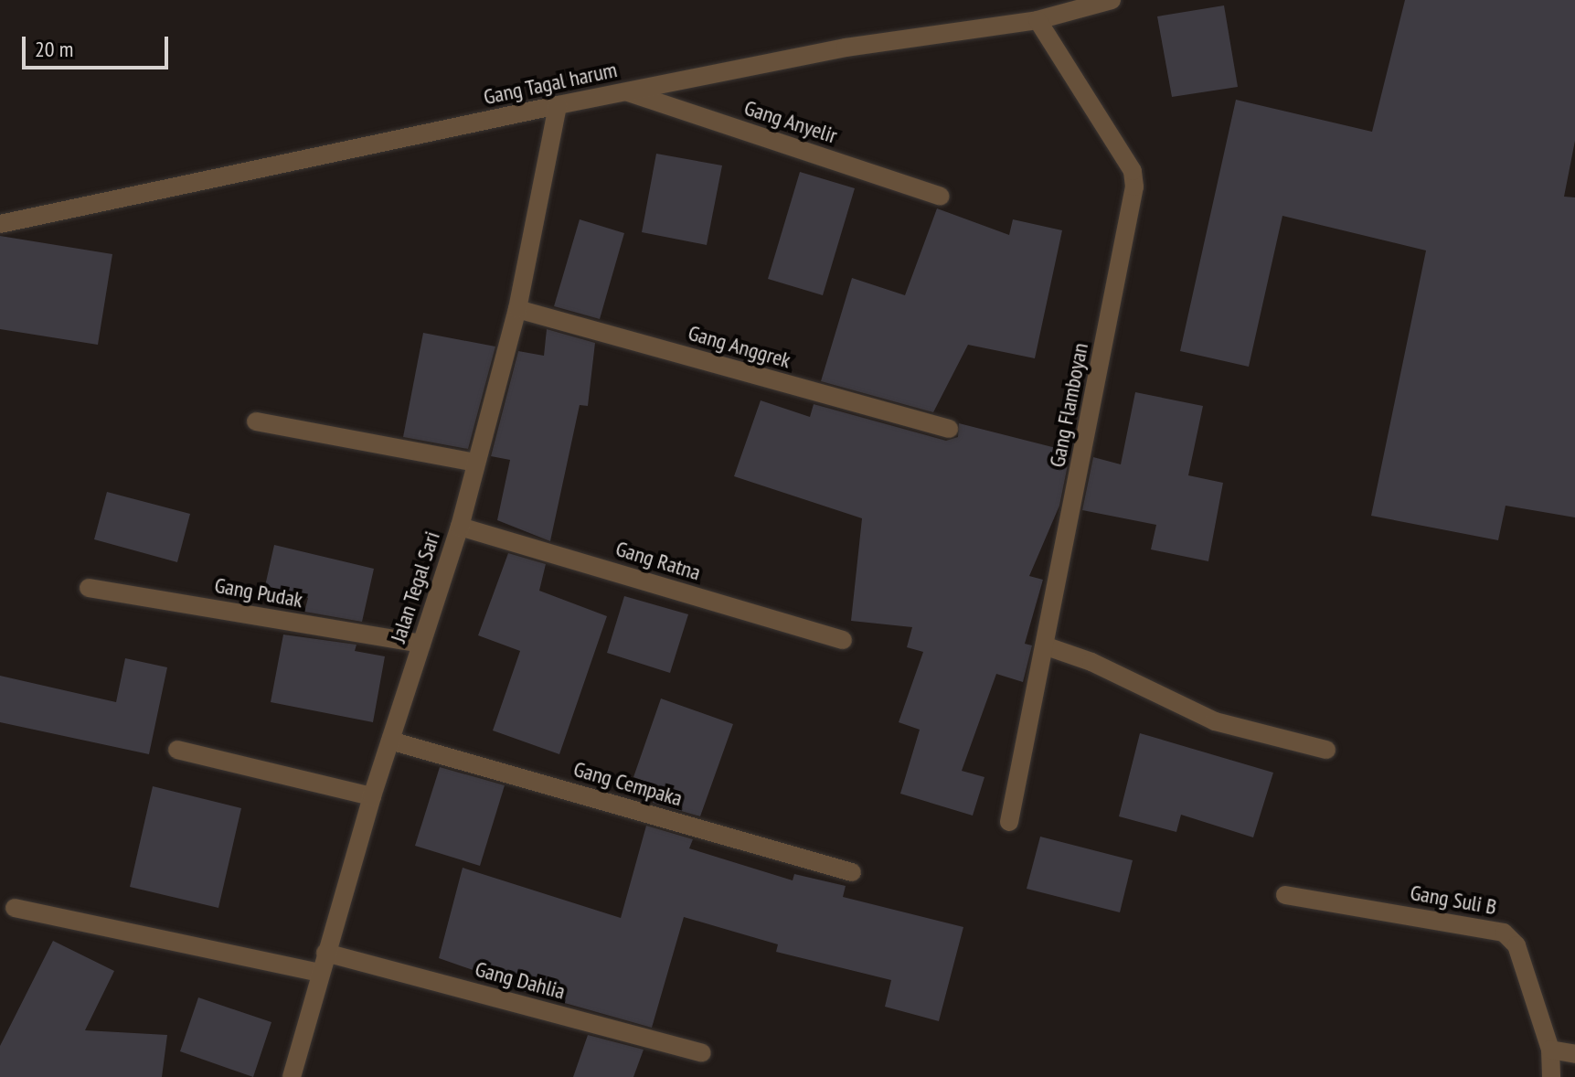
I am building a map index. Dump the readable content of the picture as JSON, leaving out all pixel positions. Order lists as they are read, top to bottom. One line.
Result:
{"streets":{"street":["Gang Tagal harum","Gang Anyelir","Gang Anggrek","Gang Flamboyan","Gang Ratna","Jalan Tegal Sari","Gang Pudak","Gang Cempaka","Gang Suli B","Gang Dahlia"]},"crossings":[["Gang Tagal harum","Gang Anyelir"],["Gang Tagal harum","Gang Flamboyan"],["Gang Tagal harum","Jalan Tegal Sari"],["Gang Anggrek","Jalan Tegal Sari"],["Gang Ratna","Jalan Tegal Sari"],["Jalan Tegal Sari","Gang Pudak"],["Jalan Tegal Sari","Gang Cempaka"],["Jalan Tegal Sari","Gang Dahlia"]],"scale_bar":"20 m"}
